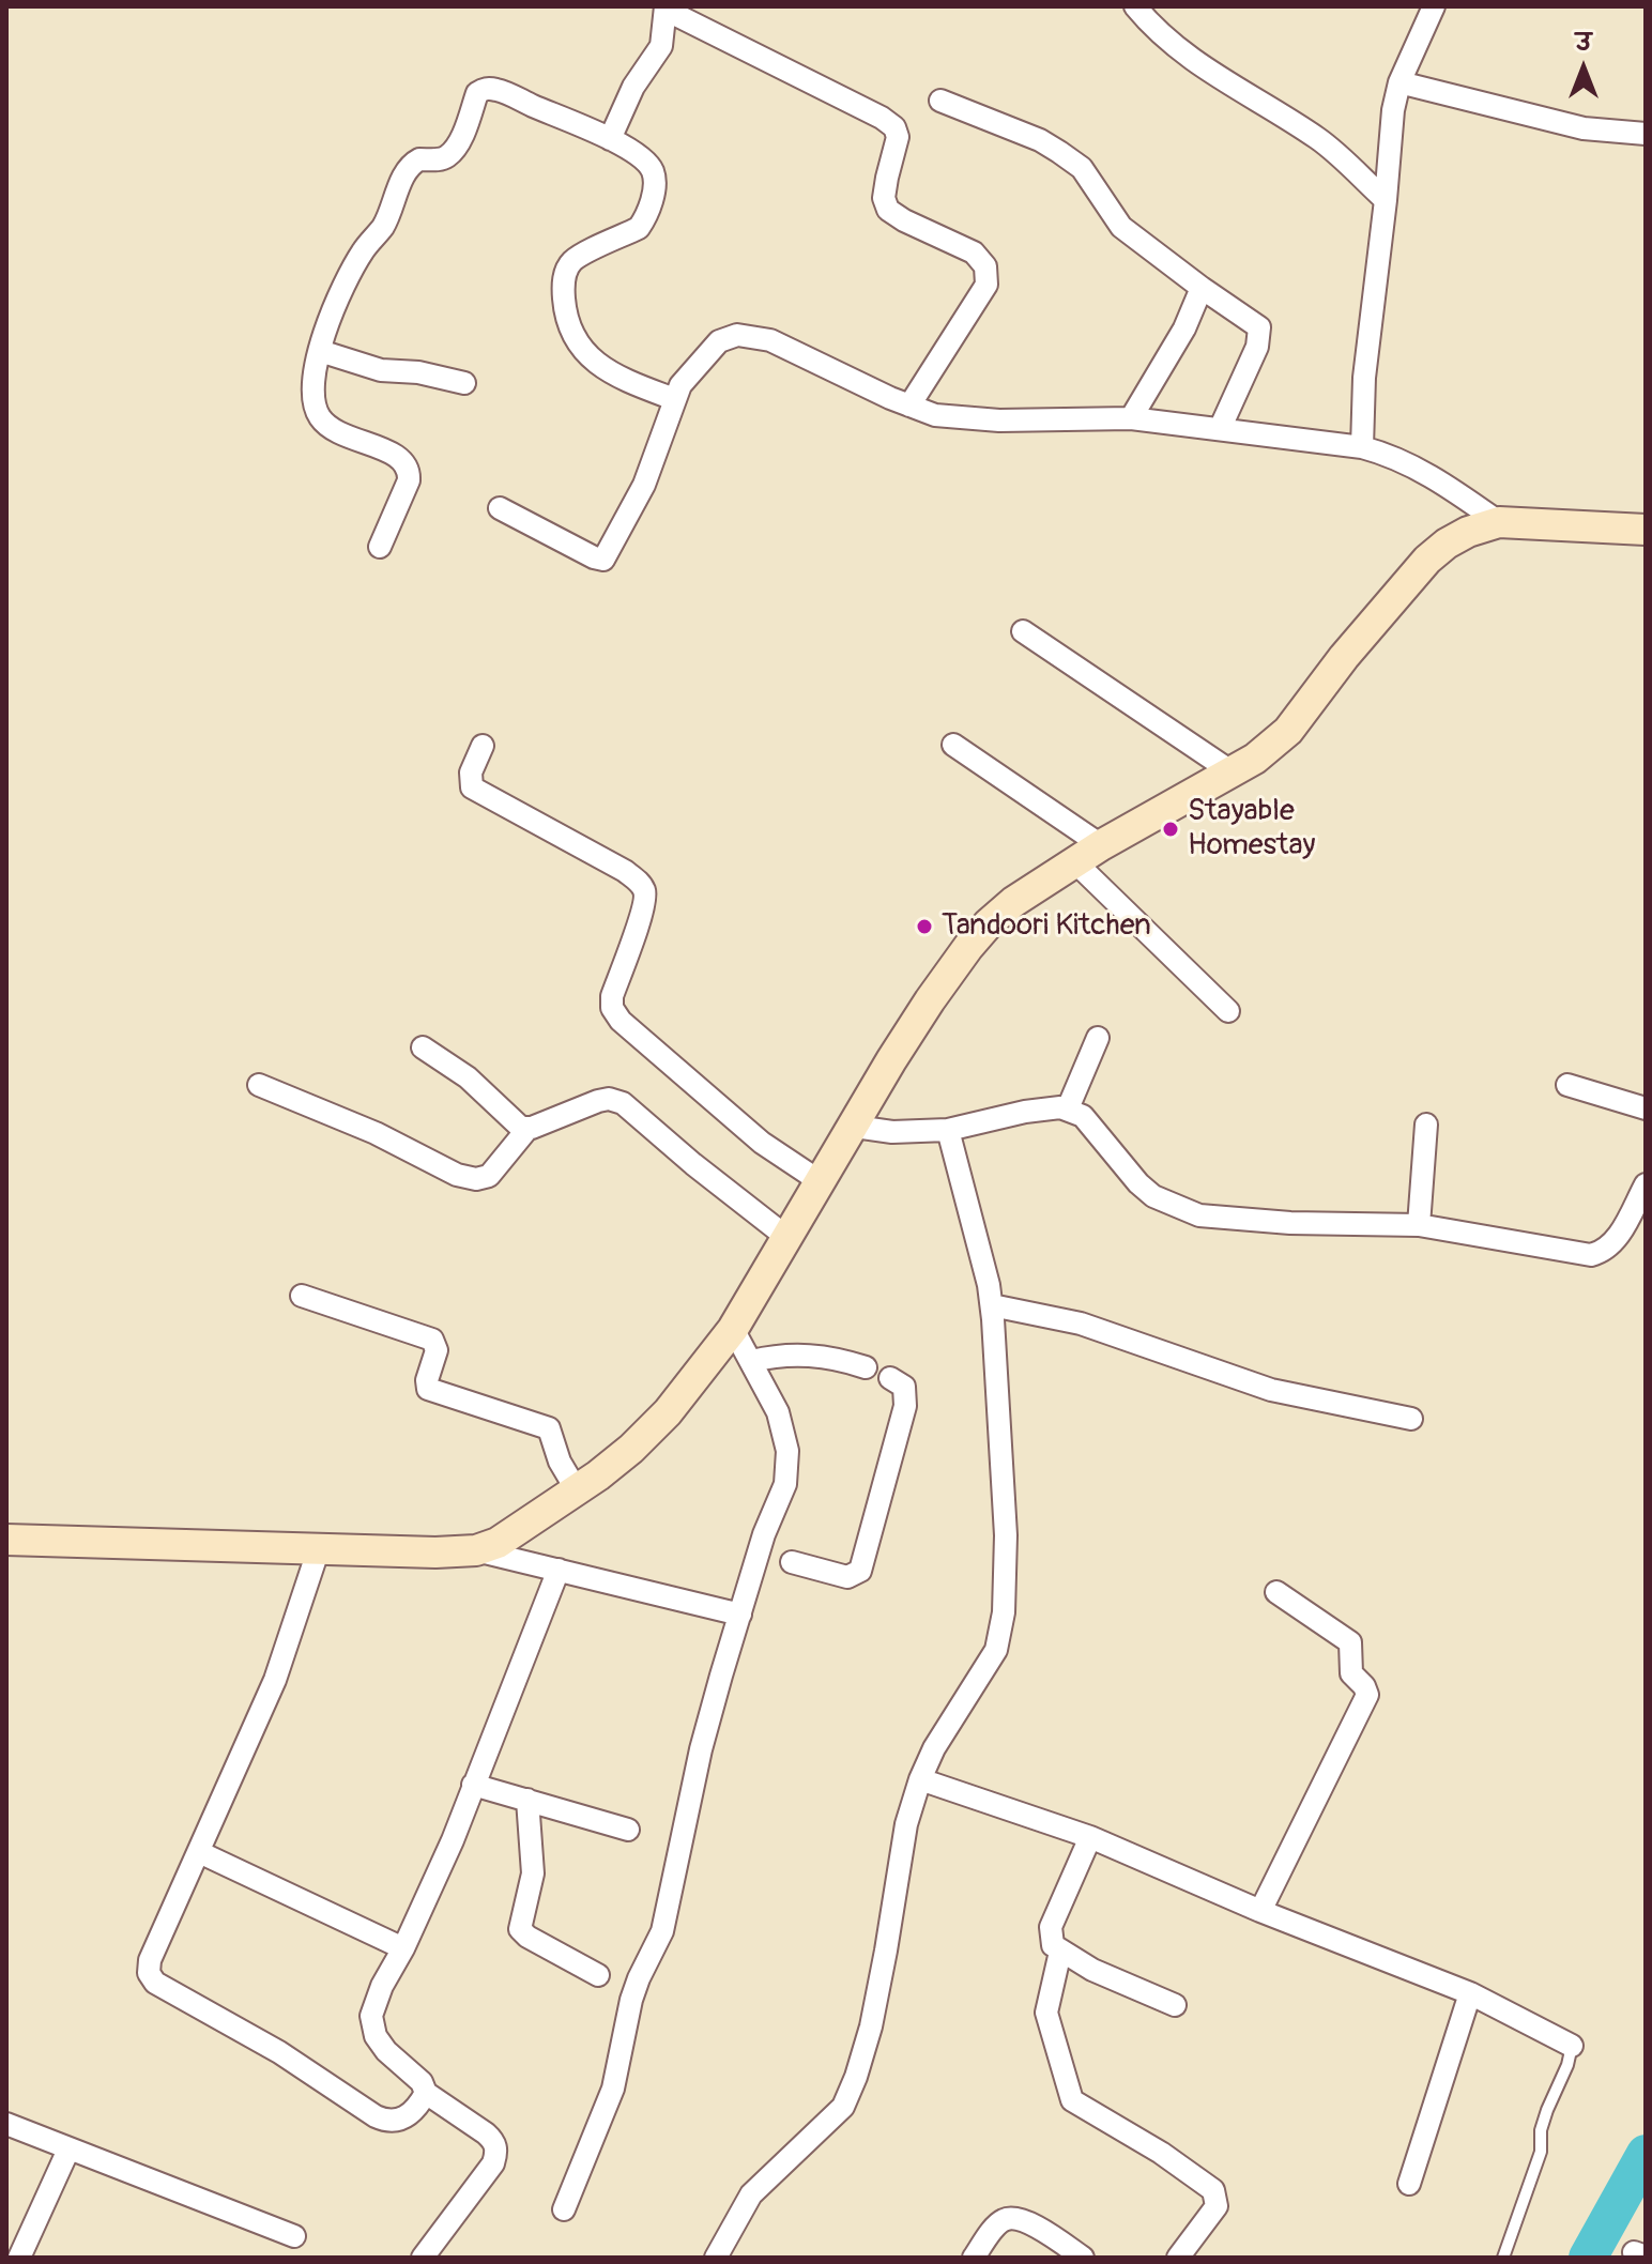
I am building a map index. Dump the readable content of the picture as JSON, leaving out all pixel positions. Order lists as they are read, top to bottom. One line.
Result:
{"places":["Stayable Homestay","Tandoori Kitchen"],"north":"top"}
